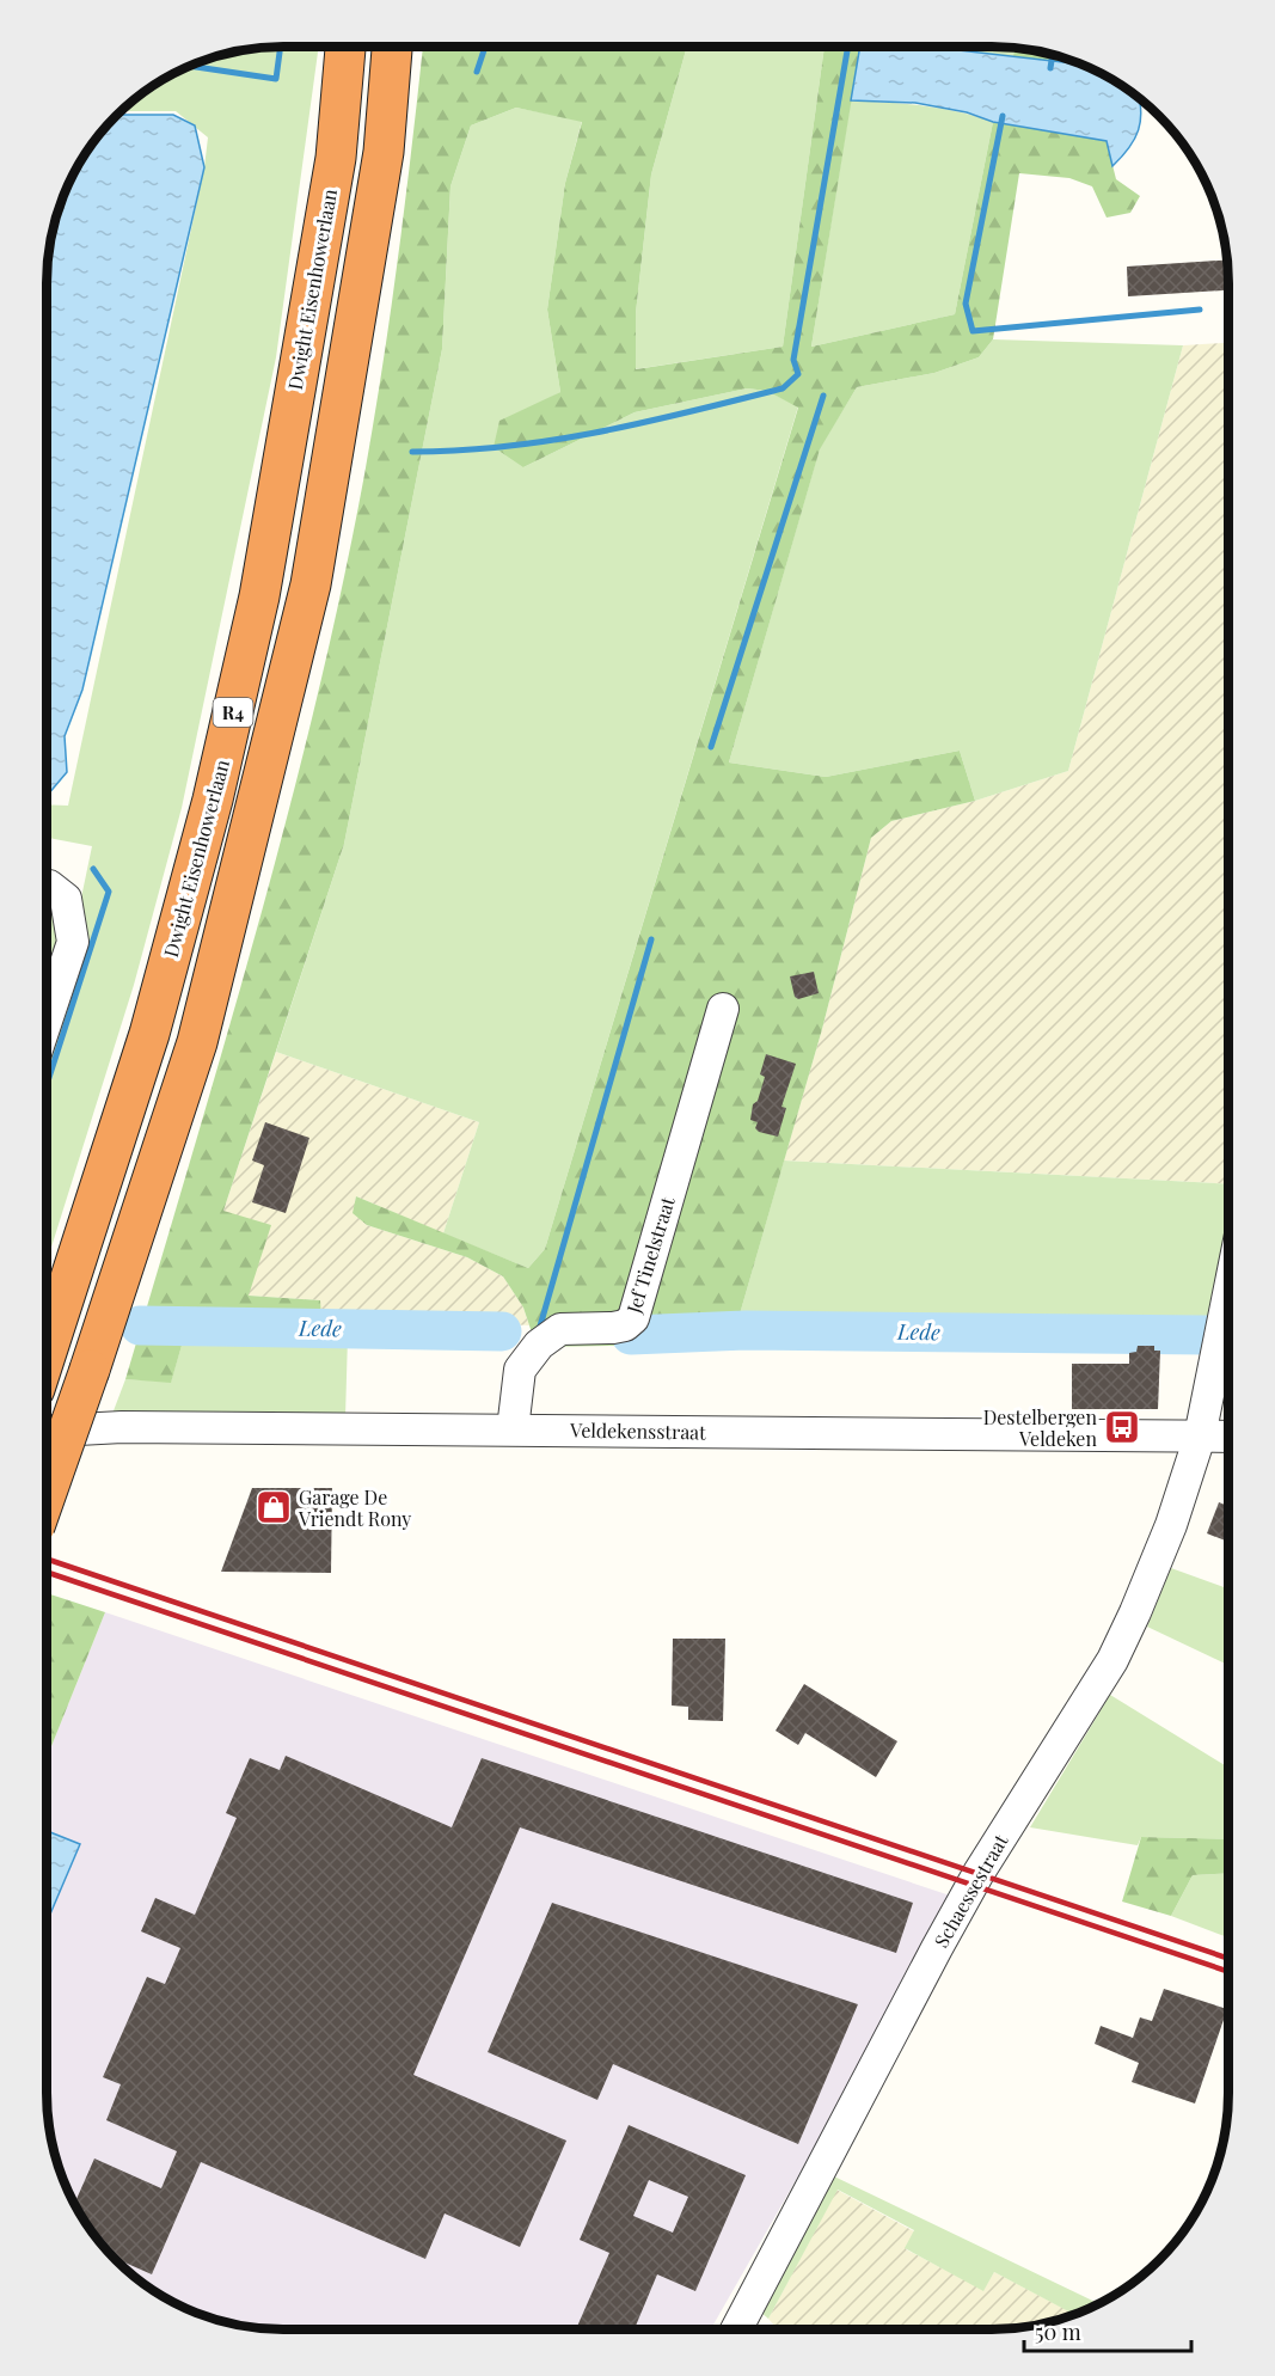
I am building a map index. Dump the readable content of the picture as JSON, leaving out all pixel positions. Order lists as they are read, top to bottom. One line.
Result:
{"streets":{"highway":["Dwight Eisenhowerlaan","R4"],"street":["Jef Tinelstraat","Veldekensstraat","Schaessestraat"]},"crossings":[["Jef Tinelstraat","Veldekensstraat"],["Veldekensstraat","Schaessestraat"]],"water":["Lede"],"places":{"bus stop":["Destelbergen Veldeken"],"shop":["Garage De Vriendt Rony"]},"scale_bar":"50 m"}
